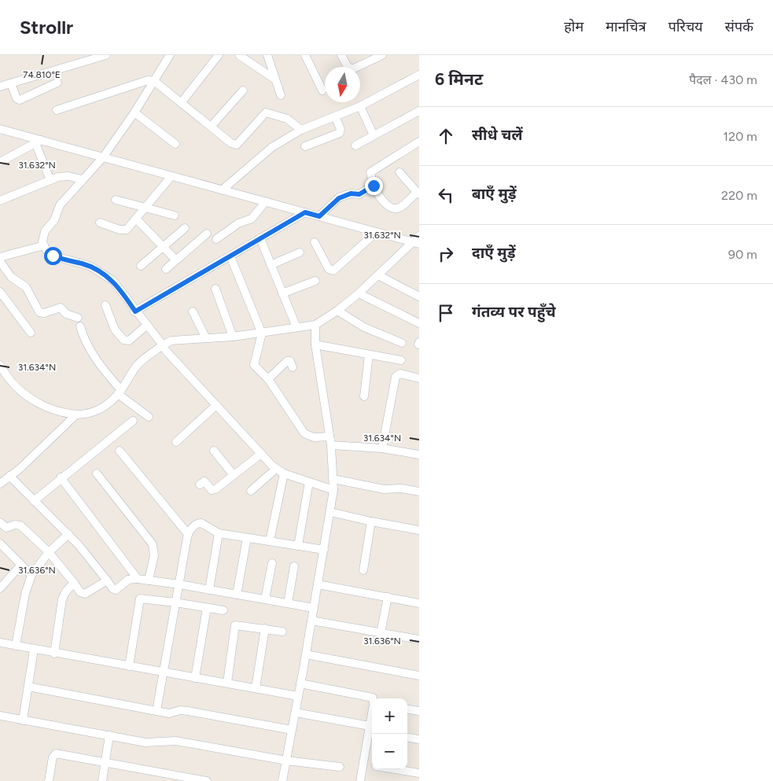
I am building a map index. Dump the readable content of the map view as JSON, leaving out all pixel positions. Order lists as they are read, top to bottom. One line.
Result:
{"north":"bottom","page":{"header":"Strollr","nav":["होम","मानचित्र","परिचय","संपर्क"],"heading":["6 मिनट","पैदल · 430 m"],"list":[["सीधे चलें","120 m"],["बाएँ मुड़ें","220 m"],["दाएँ मुड़ें","90 m"],"गंतव्य पर पहुँचे"],"map_buttons":["+","−"]},"coordinates":["74.810°E","31.632°N","31.634°N","31.636°N"]}
